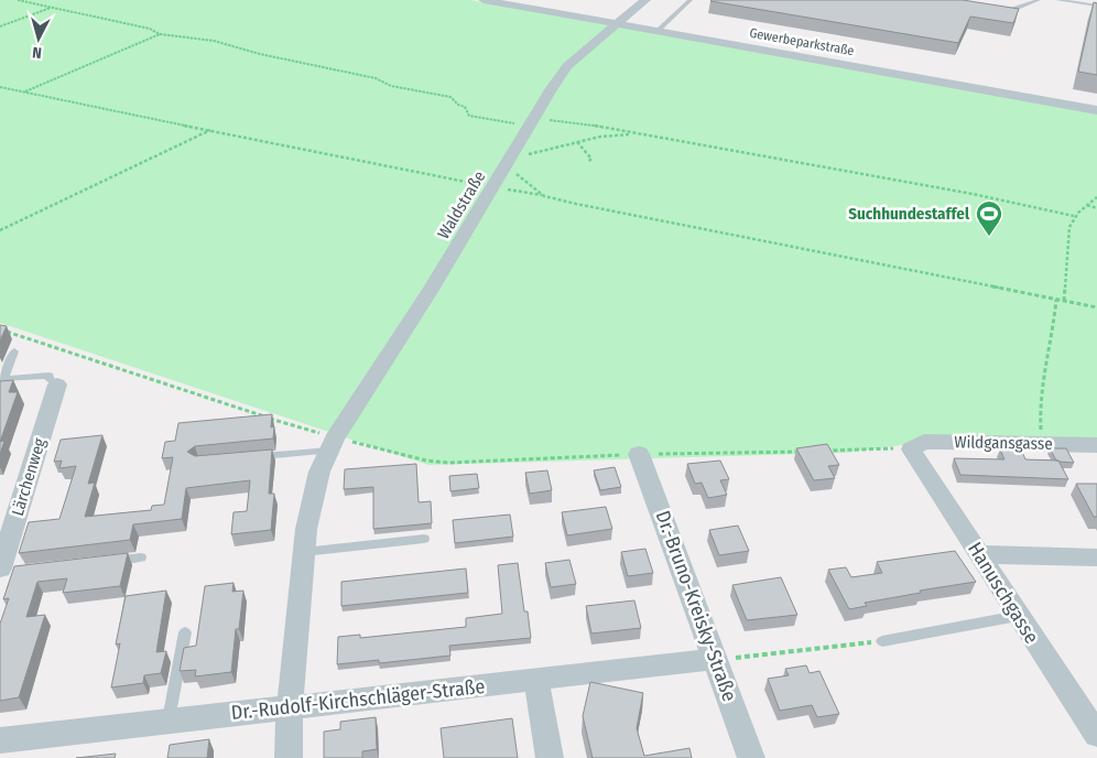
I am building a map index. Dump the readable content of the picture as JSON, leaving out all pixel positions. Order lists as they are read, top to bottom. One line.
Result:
{"streets":{"street":["Gewerbeparkstraße","Waldstraße","Wildgansgasse","Lärchenweg","Hanuschgasse","Dr.-Bruno-Kreisky-Straße","Dr.-Rudolf-Kirchschläger-Straße"]},"crossings":[["Gewerbeparkstraße","Waldstraße"],["Waldstraße","Dr.-Rudolf-Kirchschläger-Straße"],["Wildgansgasse","Hanuschgasse"],["Dr.-Bruno-Kreisky-Straße","Dr.-Rudolf-Kirchschläger-Straße"]],"places":{"sports":["Suchhundestaffel"]},"north":"bottom"}
